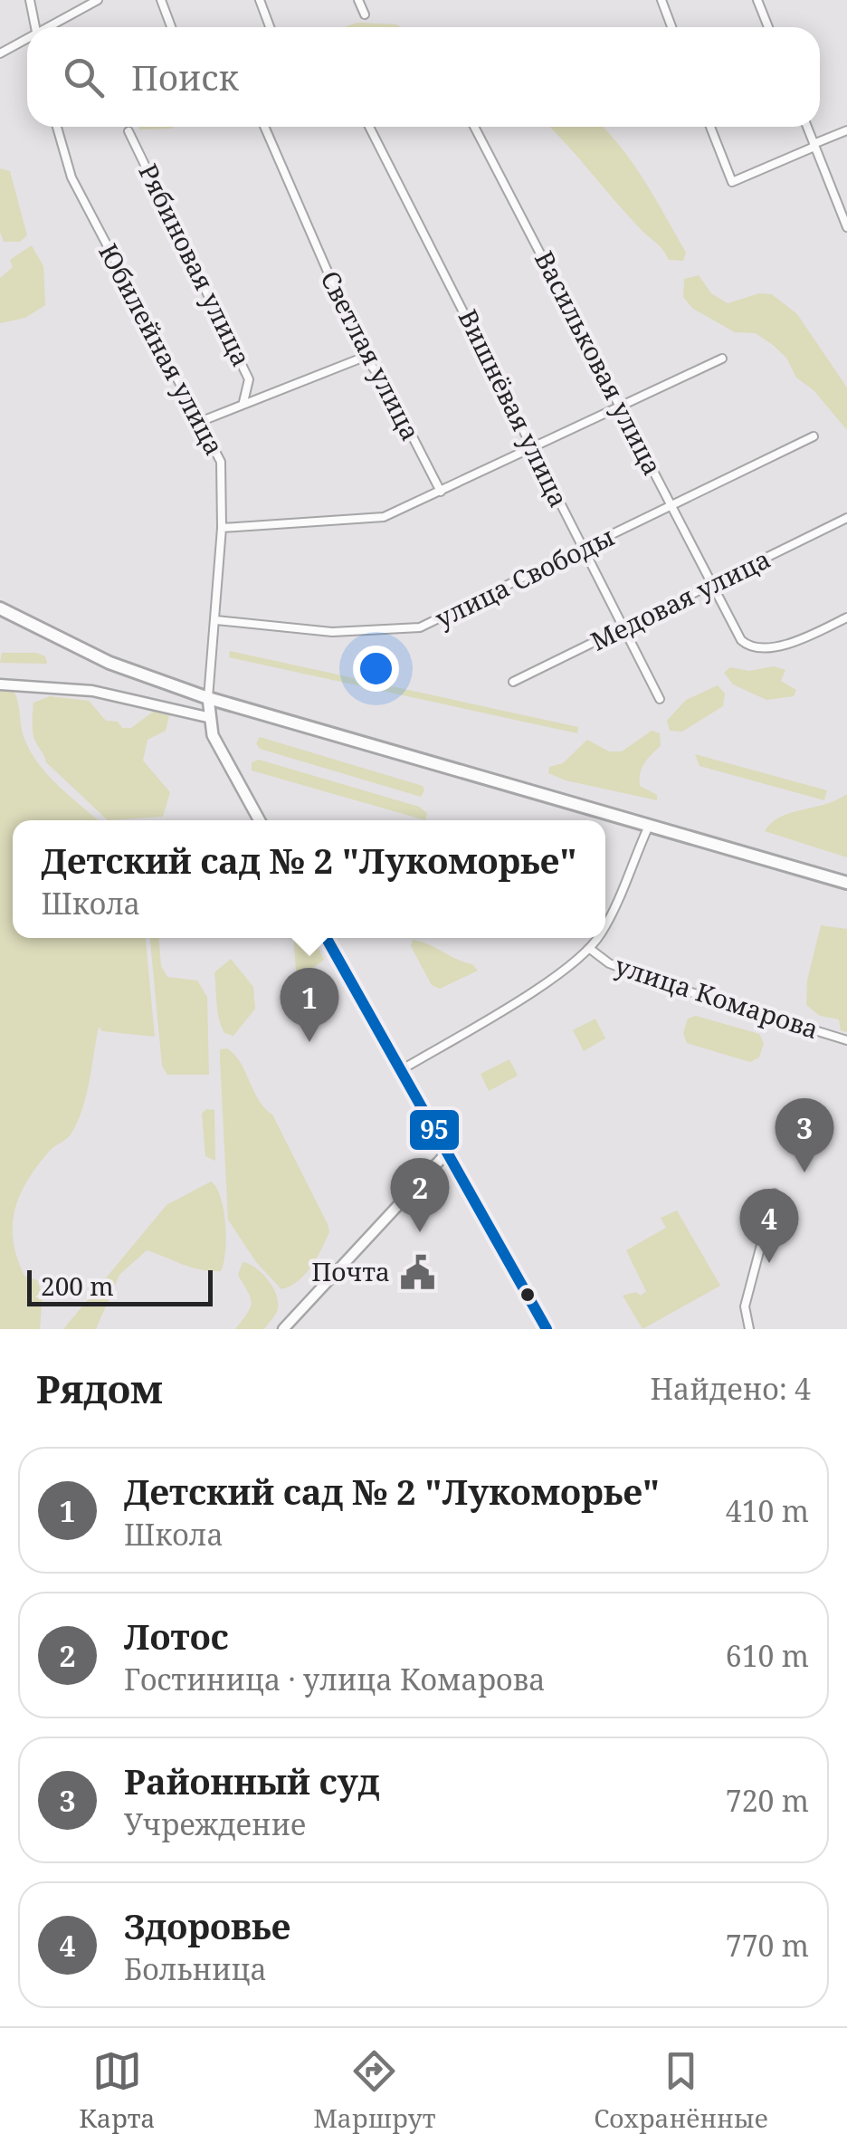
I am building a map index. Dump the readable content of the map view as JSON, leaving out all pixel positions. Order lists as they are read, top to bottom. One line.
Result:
{"streets":{"street":["Рябиновая улица","Юбилейная улица","Светлая улица","Васильковая улица","Вишнёвая улица","улица Свободы","Медовая улица","улица Комарова"]},"crossings":[["Юбилейная улица","улица Свободы"],["Васильковая улица","улица Свободы"],["Васильковая улица","Медовая улица"],["Вишнёвая улица","улица Свободы"],["Вишнёвая улица","Медовая улица"]],"places":{"public building":["Почта"]},"lines":["transit line 95"],"scale_bar":"200 m","page":{"search":"Поиск","popup":["Детский сад № 2 \"Лукоморье\"","Школа"],"pins":["1","3","2","4"],"scale":"200 m","heading":["Рядом","Найдено: 4"],"list":[{"mark":"1","name":"Детский сад № 2 \"Лукоморье\"","note":"Школа","value":"410 m"},{"mark":"2","name":"Лотос","note":"Гостиница · улица Комарова","value":"610 m"},{"mark":"3","name":"Районный суд","note":"Учреждение","value":"720 m"},{"mark":"4","name":"Здоровье","note":"Больница","value":"770 m"}],"nav":["Карта","Маршрут","Сохранённые"]}}
